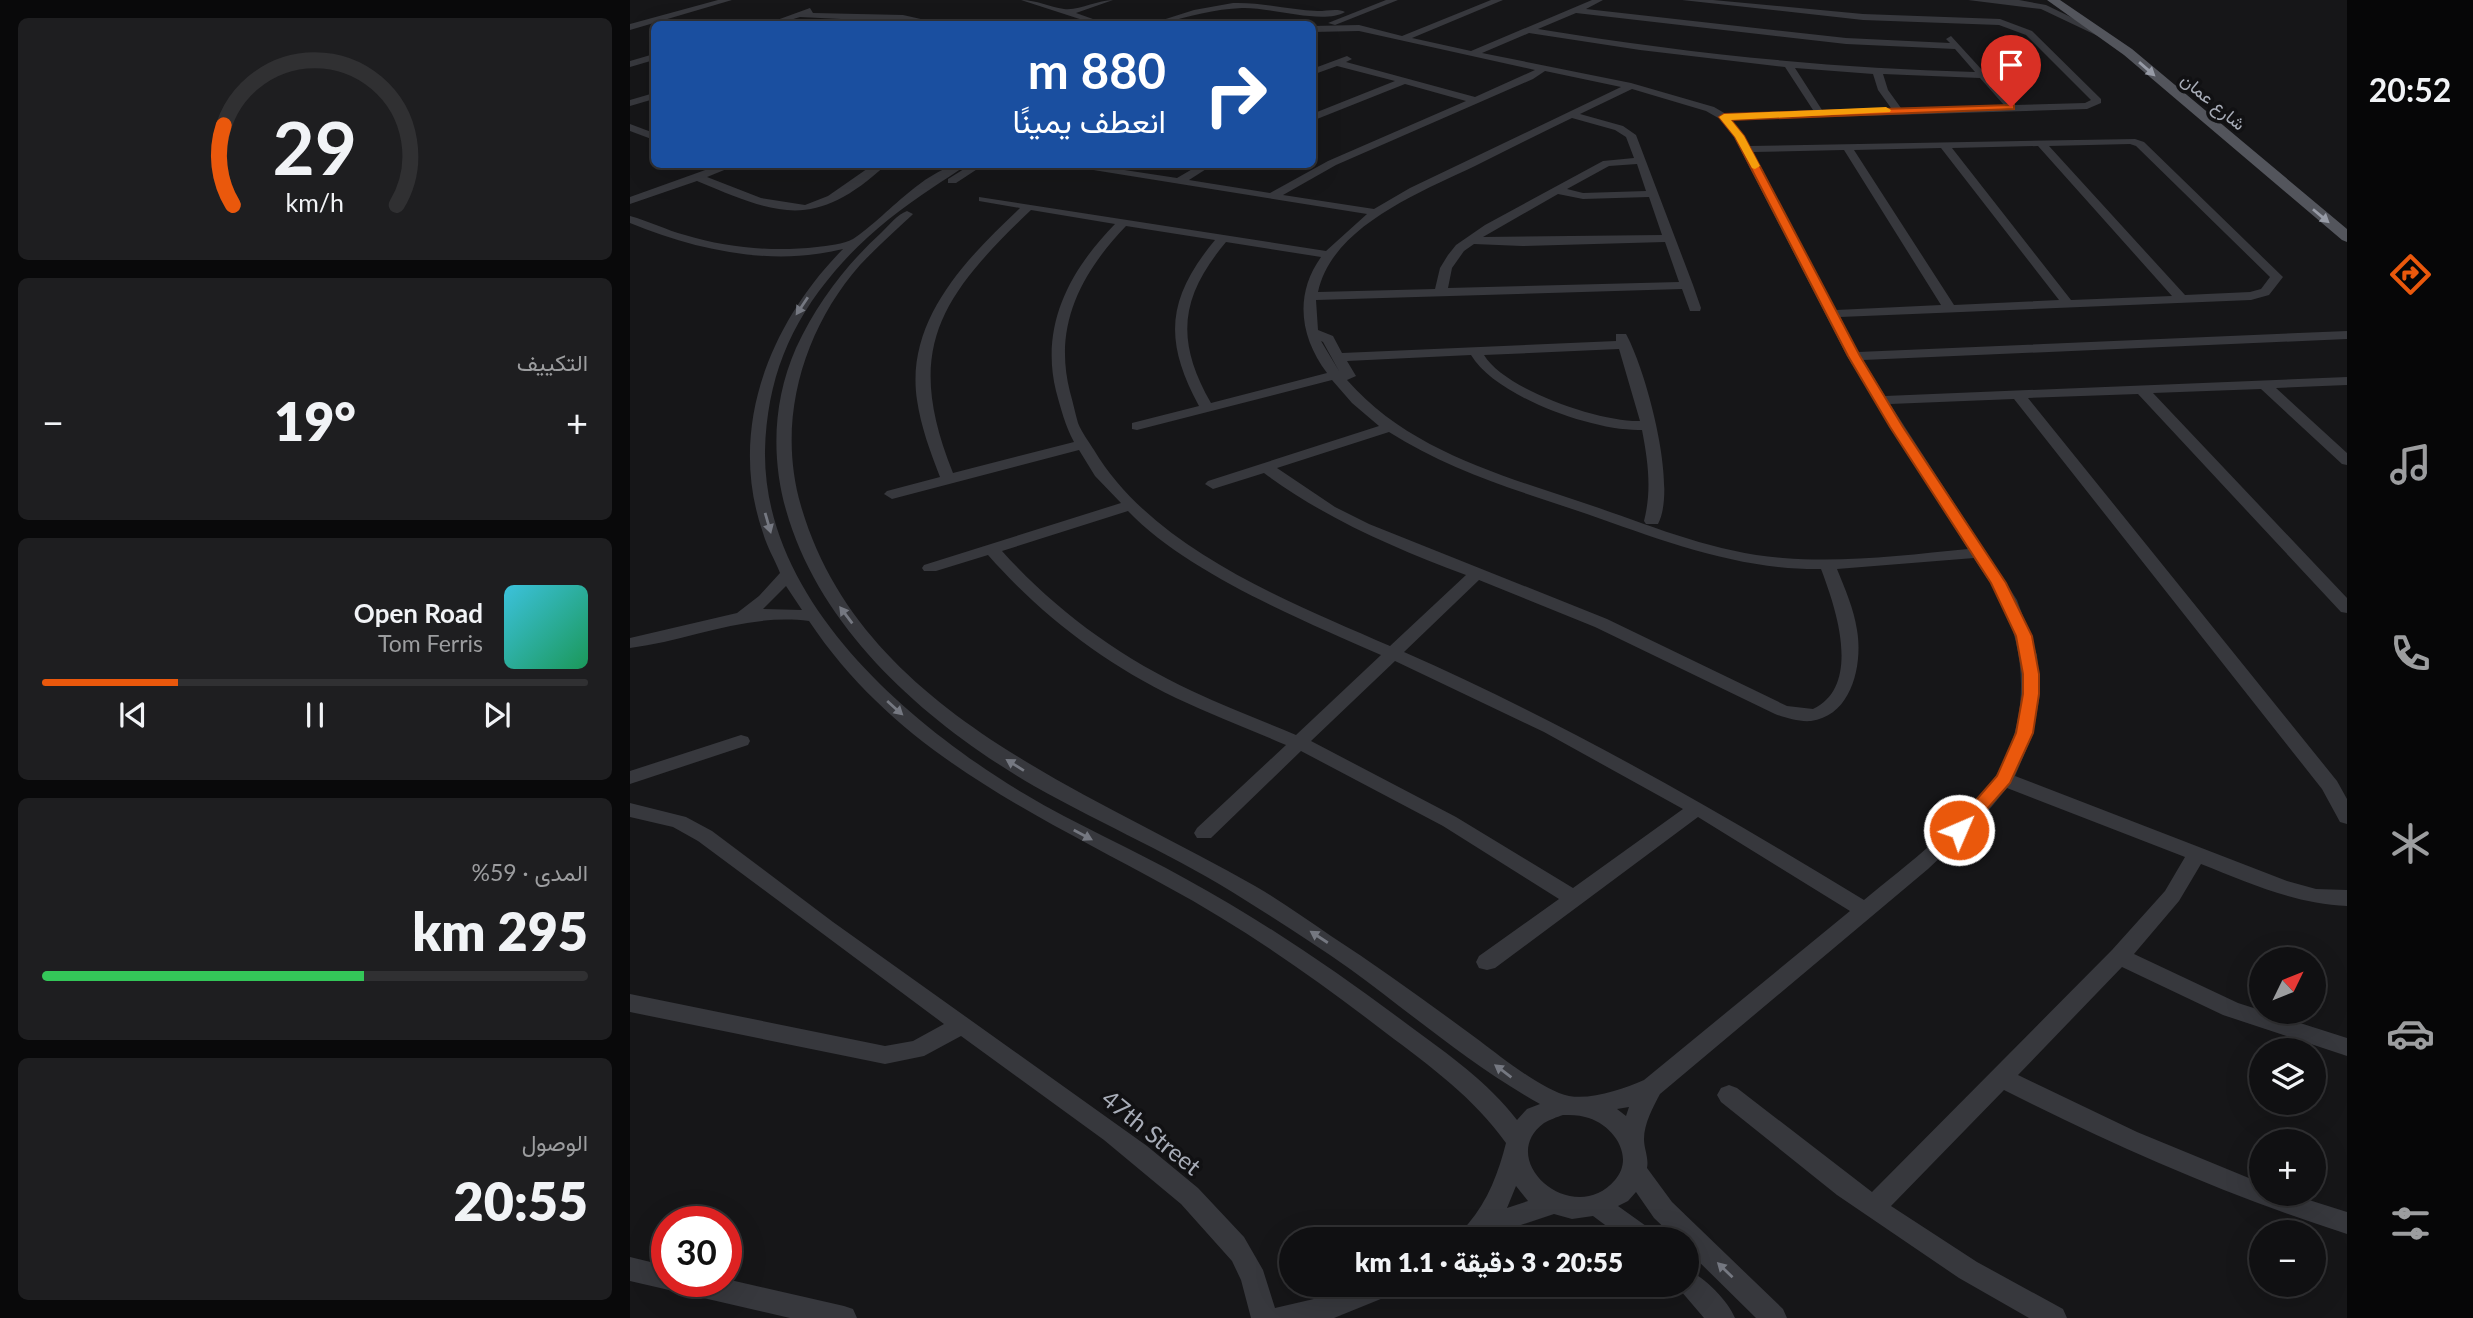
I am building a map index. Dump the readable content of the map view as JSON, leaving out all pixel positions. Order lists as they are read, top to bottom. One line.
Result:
{"streets":{"main road":["شارع عمان"],"street":["47th Street"]},"north":"top right","page":{"tabs":"20:52","turn":["880 m","انعطف يمينًا"],"tile":["التكييف",["المدى · 59%","295 km"],["الوصول","20:55"]],"heat":["−","19°","+"],"song":["Open Road","Tom Ferris"],"map_buttons":["+","−"],"limit":"30","trip":"20:55 · 3 دقيقة · 1.1 km","gauge":["29","km/h"]}}
